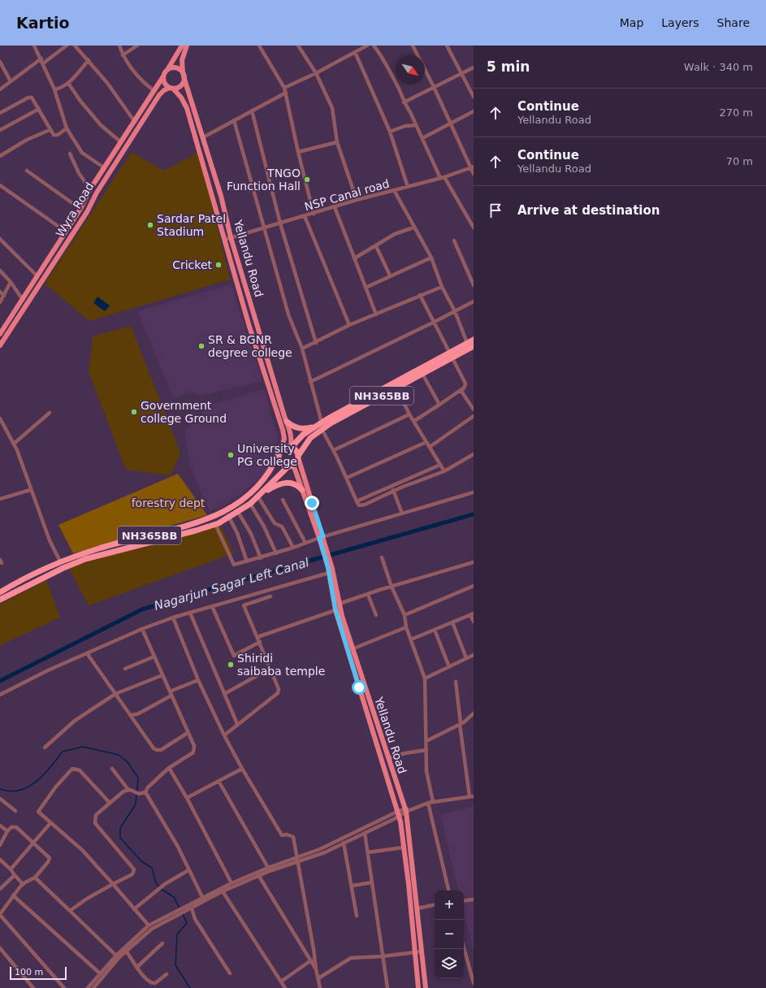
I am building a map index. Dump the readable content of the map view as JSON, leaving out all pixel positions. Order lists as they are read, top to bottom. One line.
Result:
{"streets":{"highway":["NH365BB"],"main road":["Wyra Road","Yellandu Road"],"street":["NSP Canal road"]},"crossings":[["NSP Canal road","Yellandu Road"],["Wyra Road","Yellandu Road"],["Yellandu Road","NH365BB"]],"water":["Nagarjun Sagar Left Canal"],"parks":["forestry dept"],"places":["TNGO Function Hall","Sardar Patel Stadium","Cricket","SR & BGNR degree college","Government college Ground","University PG college","Shiridi saibaba temple"],"scale_bar":"100 m","north":"bottom right","page":{"header":"Kartio","nav":["Map","Layers","Share"],"heading":["5 min","Walk · 340 m"],"list":[["Continue","Yellandu Road","270 m"],["Continue","Yellandu Road","70 m"],"Arrive at destination"],"map_buttons":["+","−"],"scale":"100 m"}}
